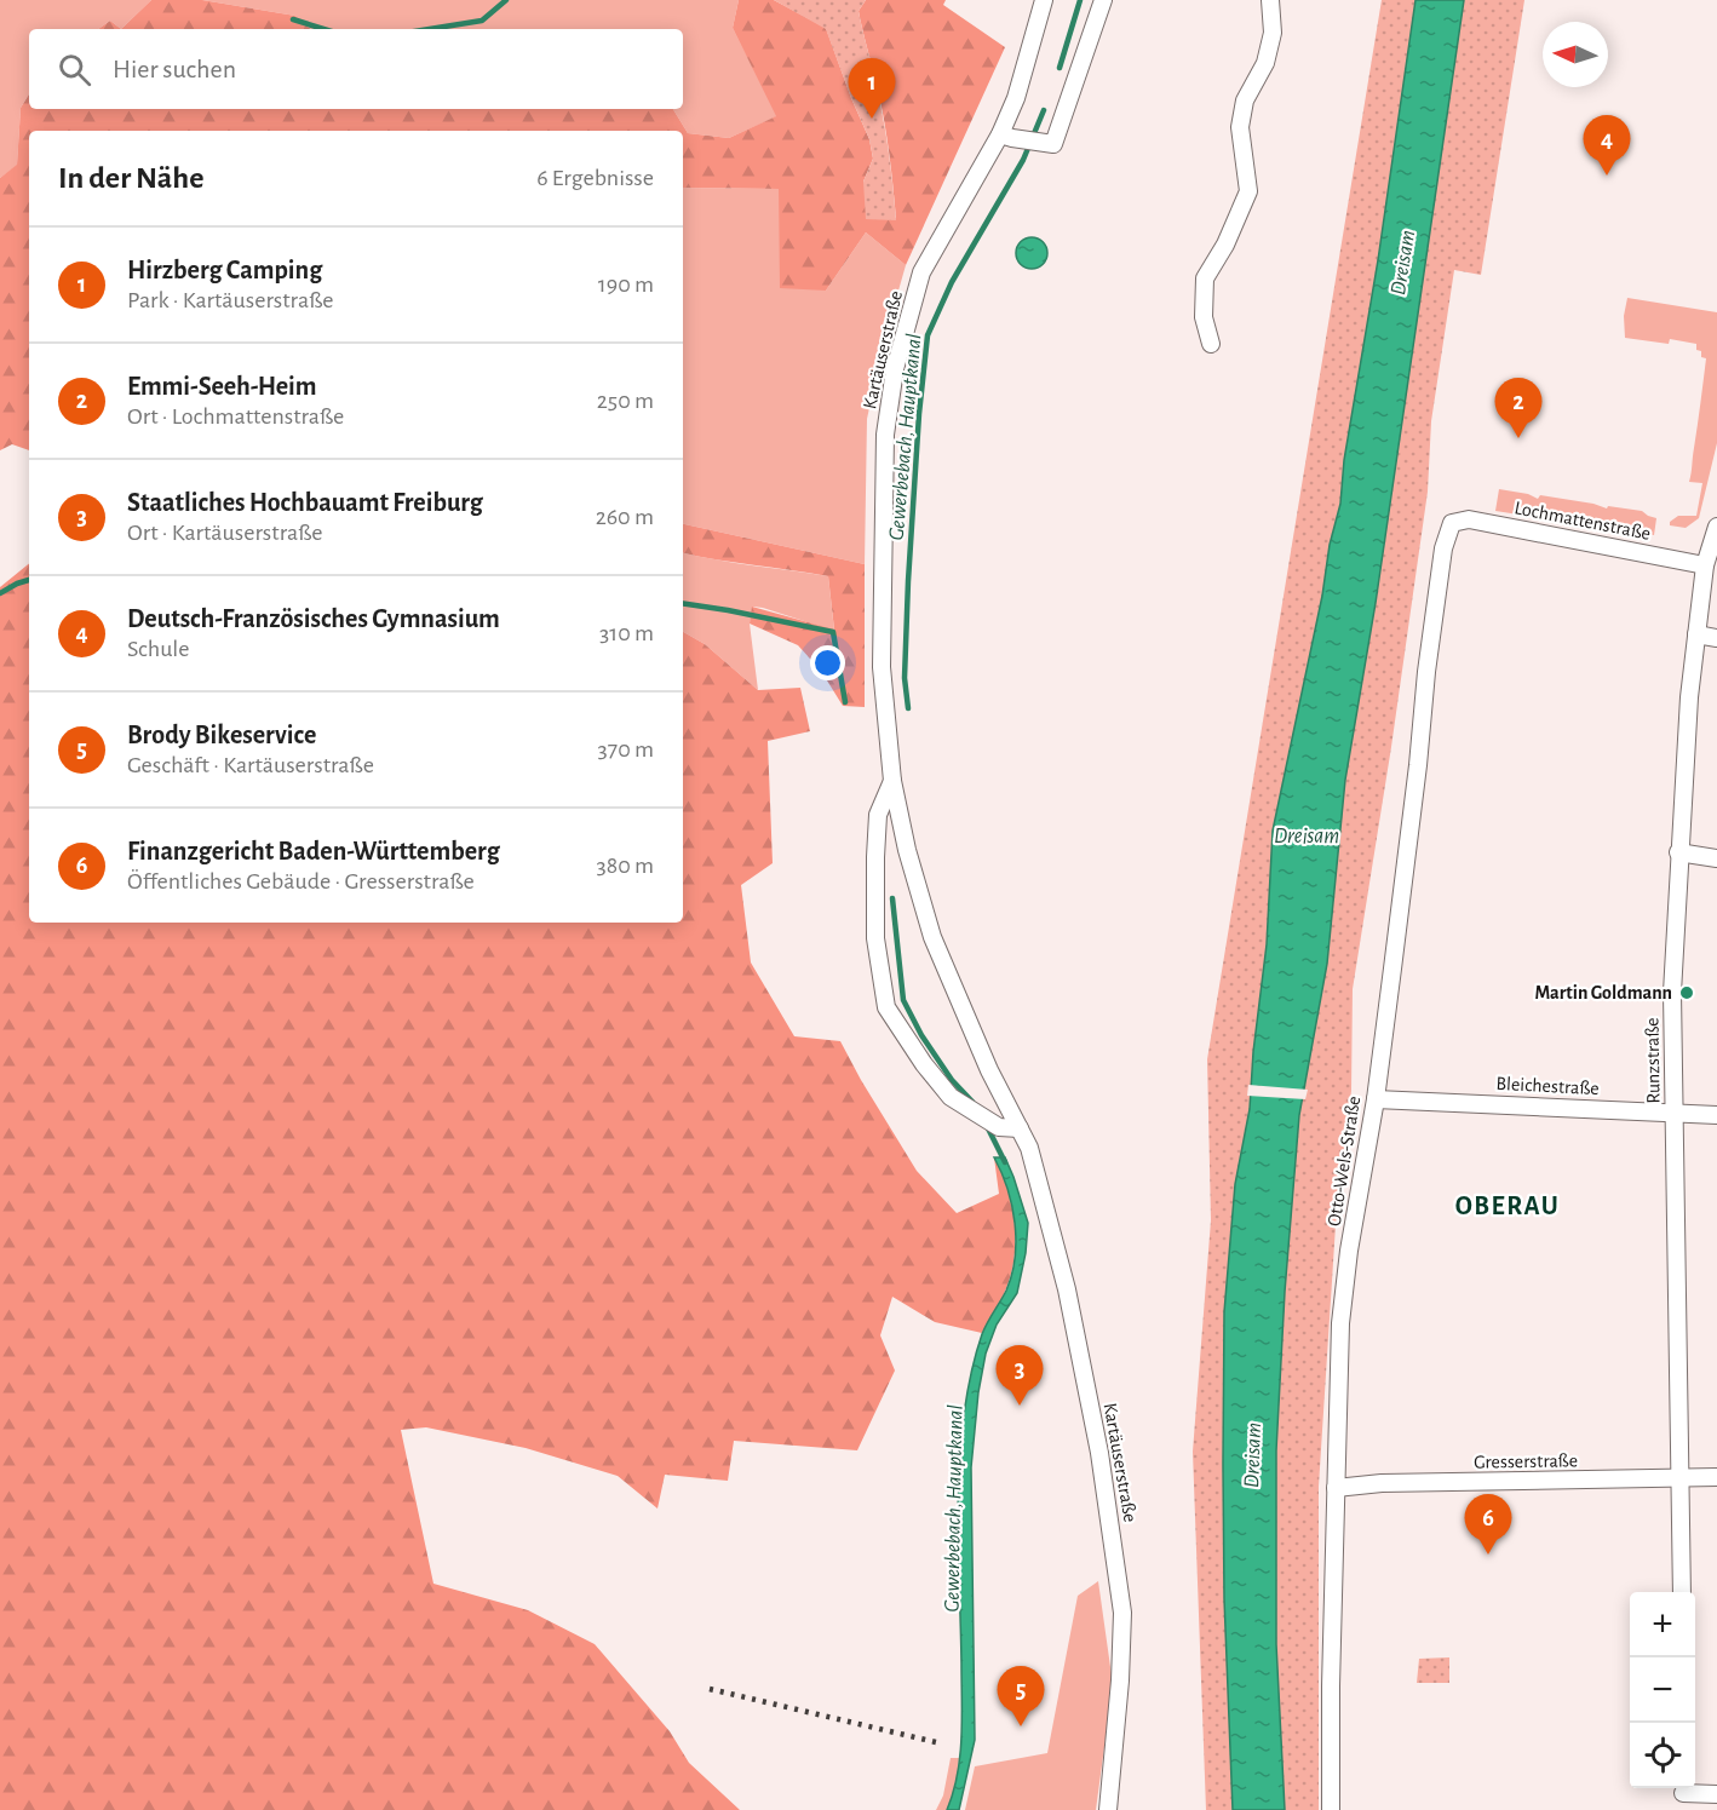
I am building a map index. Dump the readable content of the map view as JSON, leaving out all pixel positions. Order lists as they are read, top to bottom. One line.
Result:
{"streets":{"street":["Kartäuserstraße","Lochmattenstraße","Runzstraße","Bleichestraße","Otto-Wels-Straße","Gresserstraße"]},"crossings":[["Lochmattenstraße","Runzstraße"],["Lochmattenstraße","Otto-Wels-Straße"],["Runzstraße","Bleichestraße"],["Runzstraße","Gresserstraße"],["Bleichestraße","Otto-Wels-Straße"],["Otto-Wels-Straße","Gresserstraße"]],"districts":["OBERAU"],"water":["Dreisam","Gewerbebach, Hauptkanal"],"places":["Martin Goldmann"],"north":"left","page":{"search":"Hier suchen","pins":["1","4","2","3","6","5"],"heading":["In der Nähe","6 Ergebnisse"],"list":[{"mark":"1","name":"Hirzberg Camping","note":"Park · Kartäuserstraße","value":"190 m"},{"mark":"2","name":"Emmi-Seeh-Heim","note":"Ort · Lochmattenstraße","value":"250 m"},{"mark":"3","name":"Staatliches Hochbauamt Freiburg","note":"Ort · Kartäuserstraße","value":"260 m"},{"mark":"4","name":"Deutsch-Französisches Gymnasium","note":"Schule","value":"310 m"},{"mark":"5","name":"Brody Bikeservice","note":"Geschäft · Kartäuserstraße","value":"370 m"},{"mark":"6","name":"Finanzgericht Baden-Württemberg","note":"Öffentliches Gebäude · Gresserstraße","value":"380 m"}],"map_buttons":["+","−"]}}
